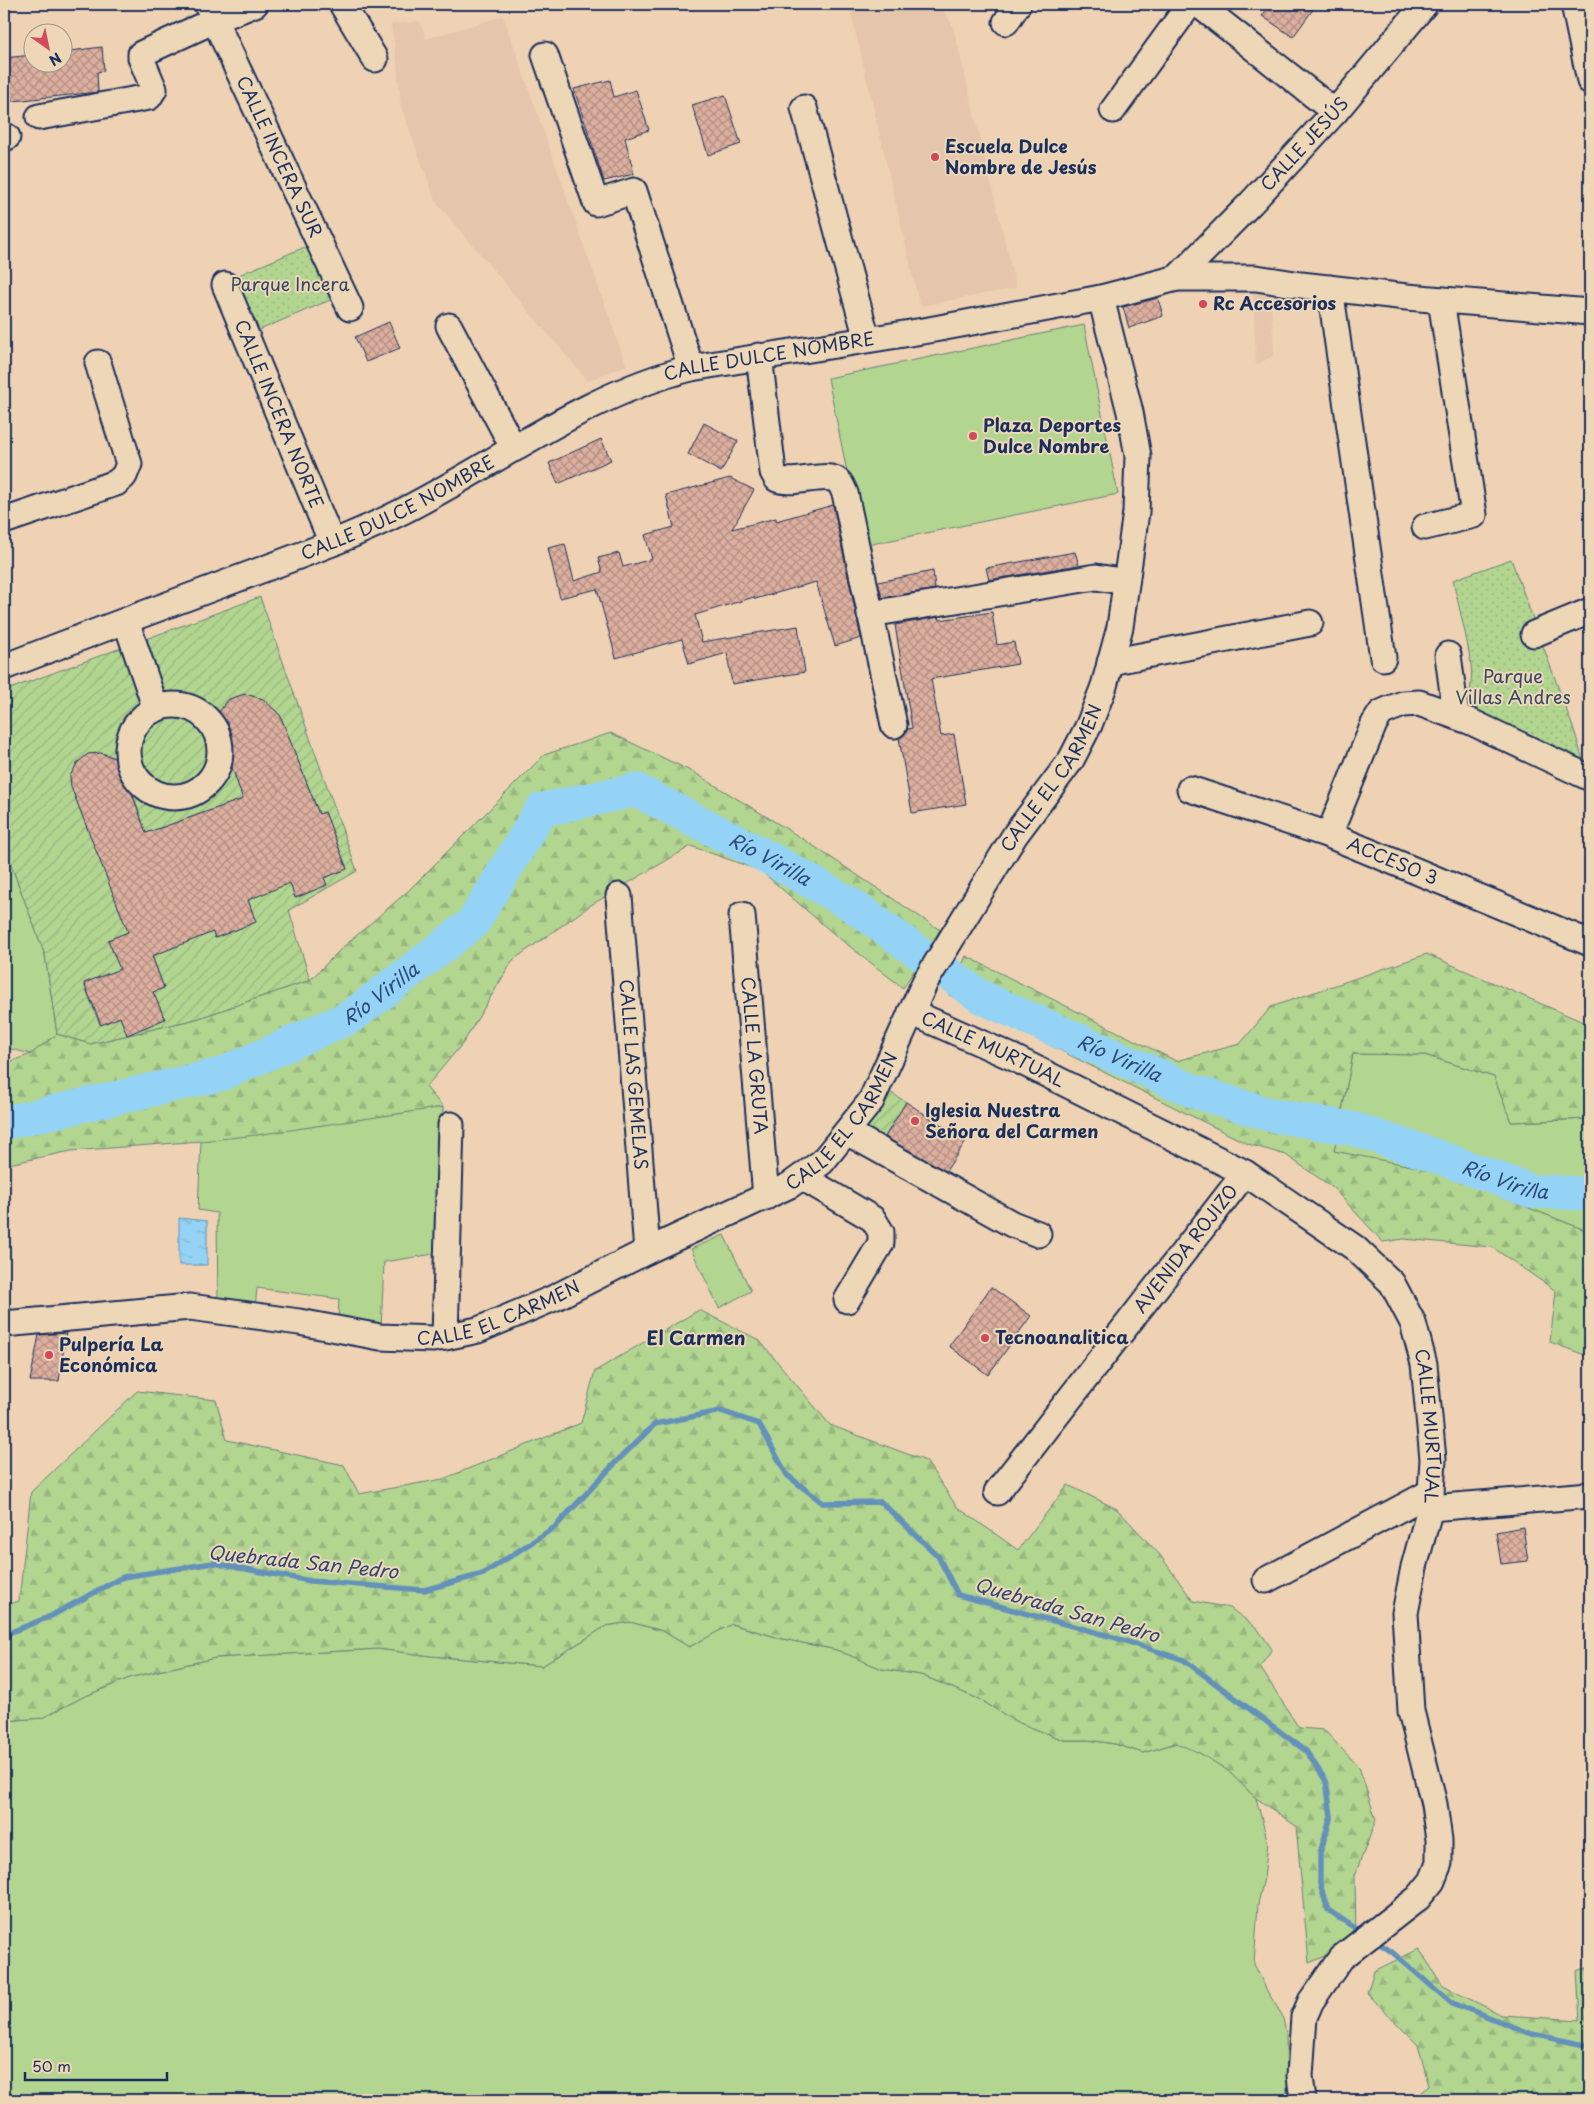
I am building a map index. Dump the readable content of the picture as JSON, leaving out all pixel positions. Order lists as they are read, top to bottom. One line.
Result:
{"streets":{"street":["CALLE JESÚS","CALLE INCERA SUR","CALLE DULCE NOMBRE","CALLE INCERA NORTE","CALLE EL CARMEN","ACCESO 3","CALLE MURTUAL","CALLE LA GRUTA","CALLE LAS GEMELAS","AVENIDA ROJIZO"]},"crossings":[["CALLE JESÚS","CALLE DULCE NOMBRE"],["CALLE DULCE NOMBRE","CALLE INCERA NORTE"],["CALLE DULCE NOMBRE","CALLE EL CARMEN"],["CALLE EL CARMEN","CALLE MURTUAL"],["CALLE EL CARMEN","CALLE LA GRUTA"],["CALLE EL CARMEN","CALLE LAS GEMELAS"],["CALLE MURTUAL","AVENIDA ROJIZO"]],"districts":["El Carmen"],"water":["Río Virilla","Quebrada San Pedro"],"parks":["Parque Incera","Parque Villas Andres"],"places":["Escuela Dulce Nombre de Jesús","Rc Accesorios","Plaza Deportes Dulce Nombre","Iglesia Nuestra Señora del Carmen","Tecnoanalitica","Pulpería La Económica"],"scale_bar":"50 m","north":"bottom right"}
